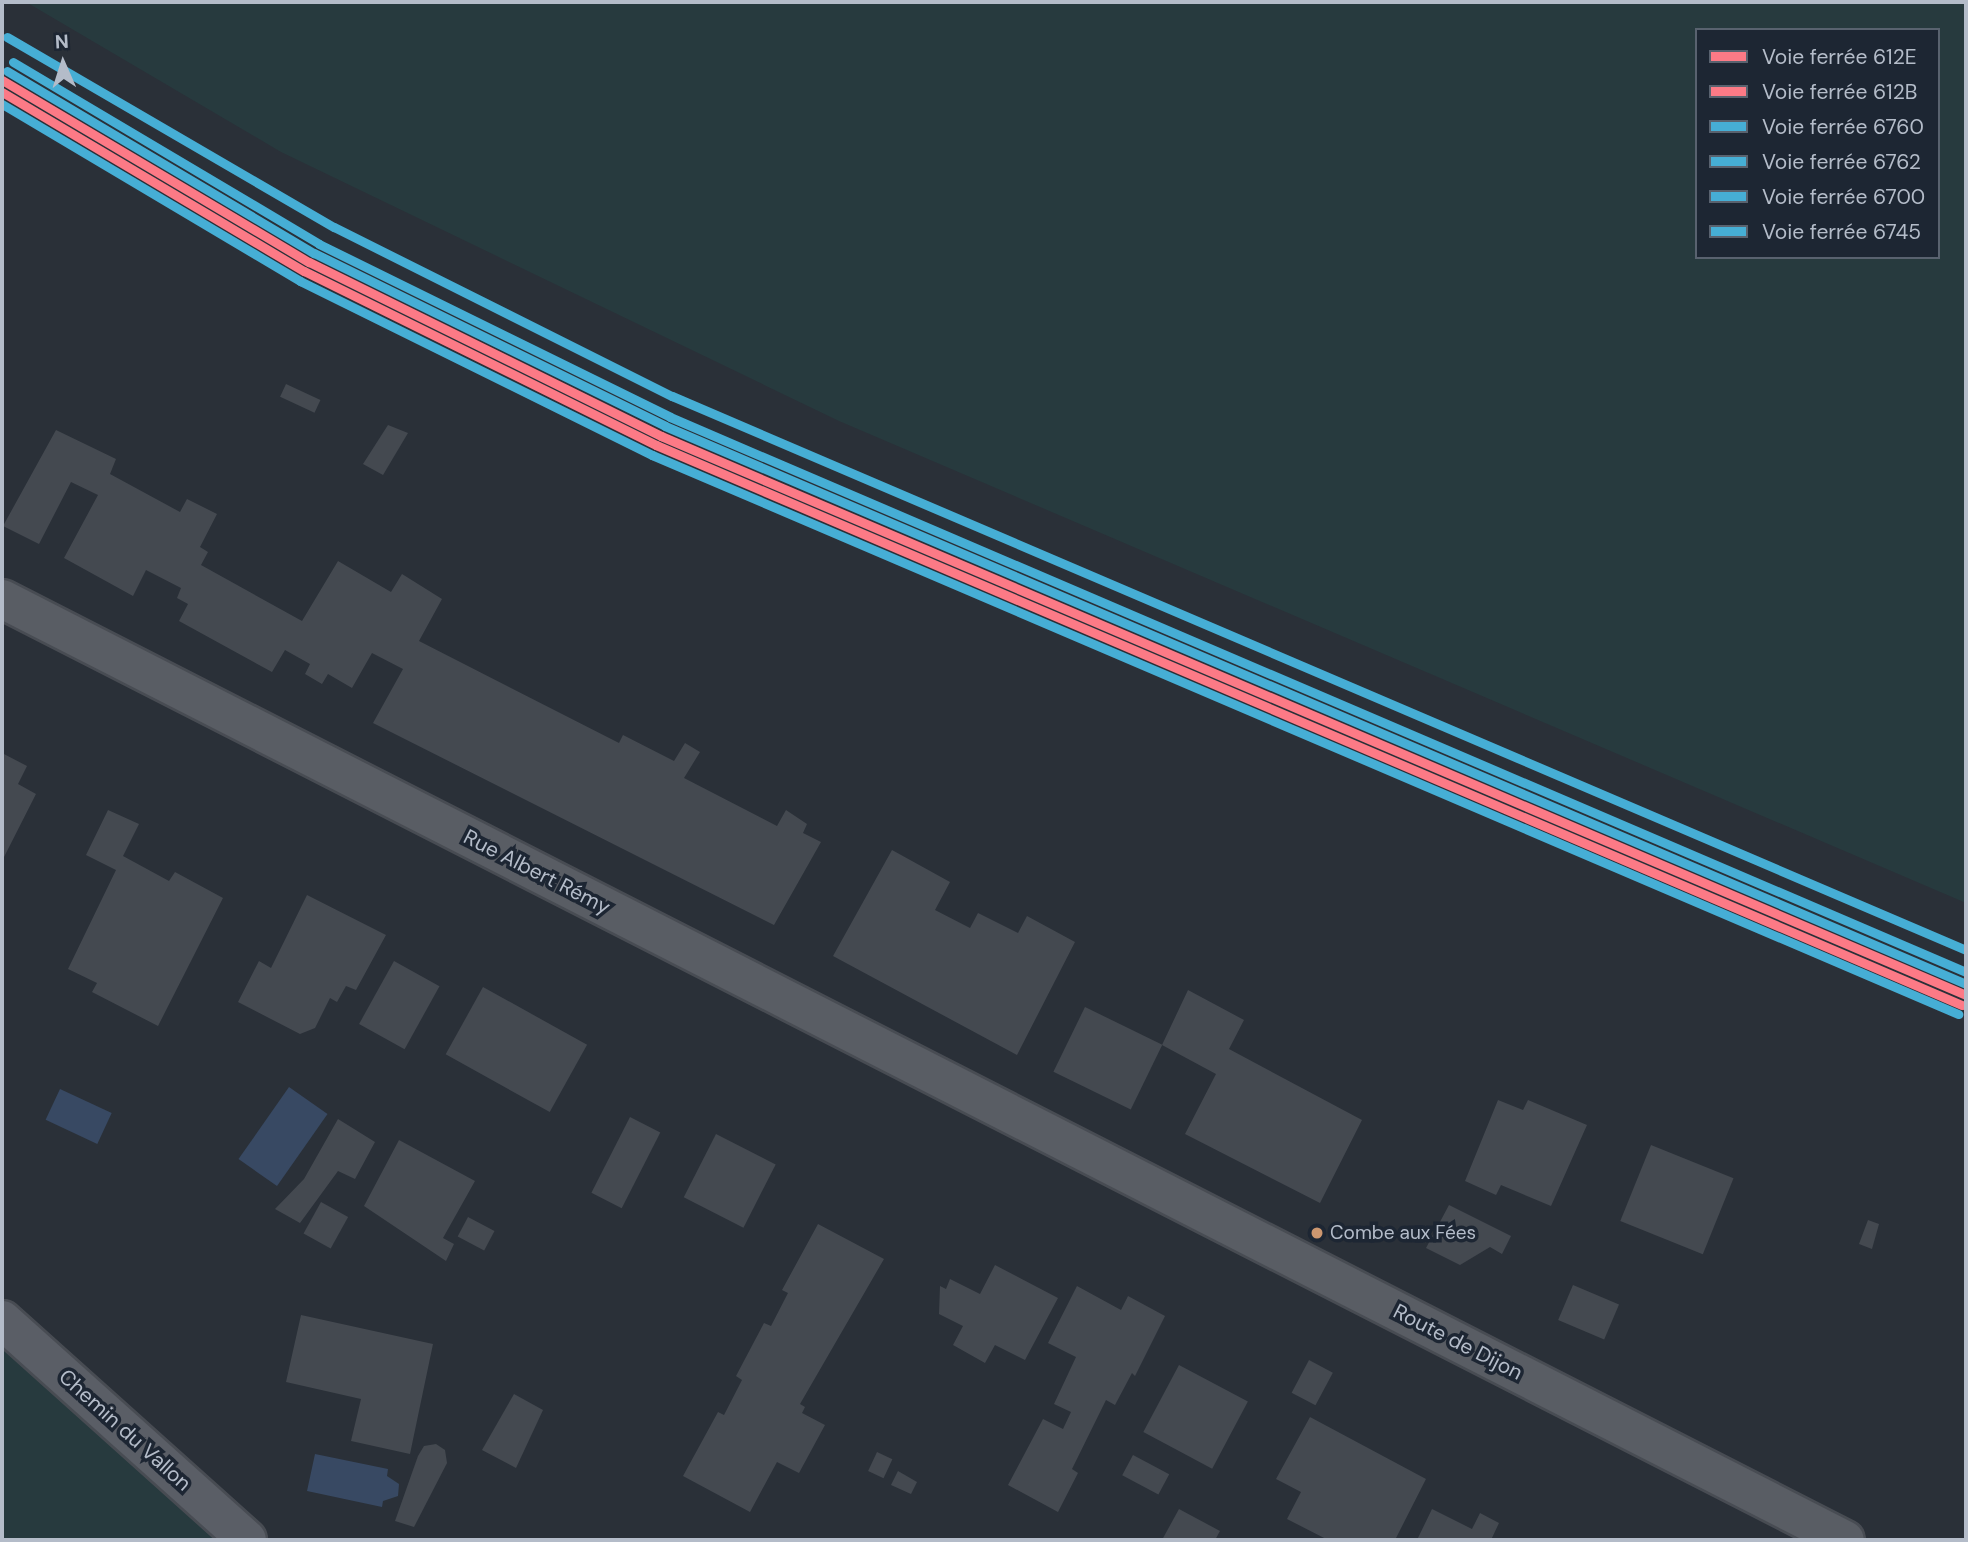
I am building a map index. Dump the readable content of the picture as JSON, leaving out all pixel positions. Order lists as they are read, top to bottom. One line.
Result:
{"streets":{"main road":["Rue Albert Rémy","Route de Dijon"],"street":["Chemin du Vallon"]},"crossings":[["Rue Albert Rémy","Route de Dijon"]],"places":["Combe aux Fées"],"lines":["rail line 6745","rail line 6700","rail line 6760","rail line 612E","rail line 612B","rail line 6762"],"legend":["Voie ferrée 612E","Voie ferrée 612B","Voie ferrée 6760","Voie ferrée 6762","Voie ferrée 6700","Voie ferrée 6745"],"north":"top"}
